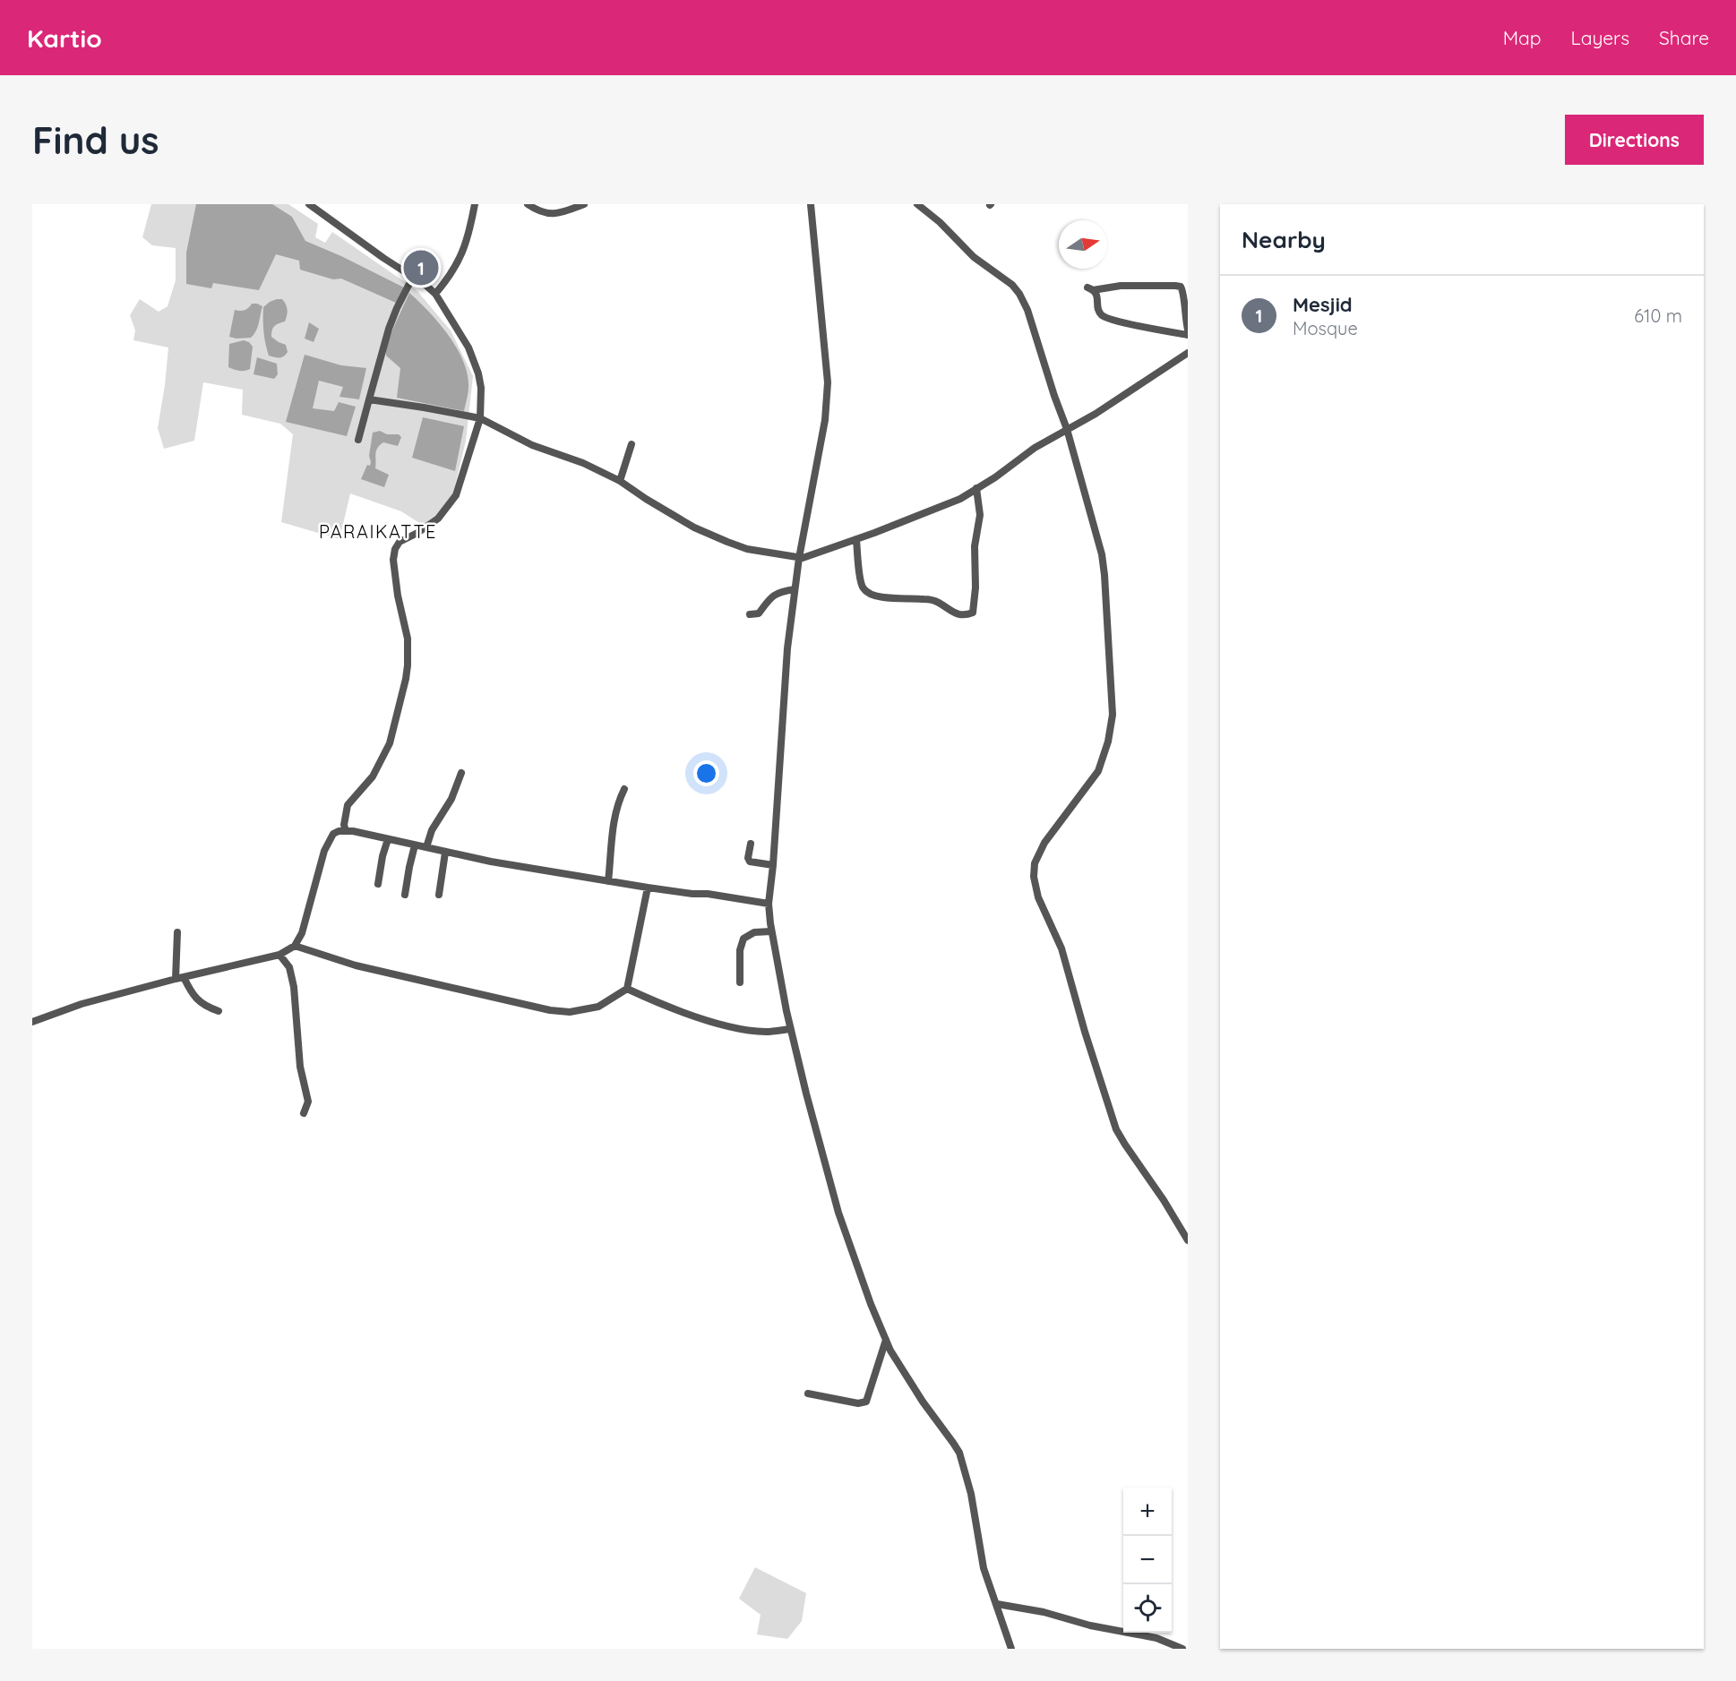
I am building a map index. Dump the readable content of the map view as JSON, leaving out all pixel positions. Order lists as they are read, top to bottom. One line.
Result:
{"districts":["PARAIKATTE"],"north":"right","page":{"header":"Kartio","nav":["Map","Layers","Share"],"buttons":"Directions","title":"Find us","heading":"Nearby","pins":"1","list":[{"mark":"1","name":"Mesjid","note":"Mosque","value":"610 m"}],"map_buttons":["+","−"]}}
